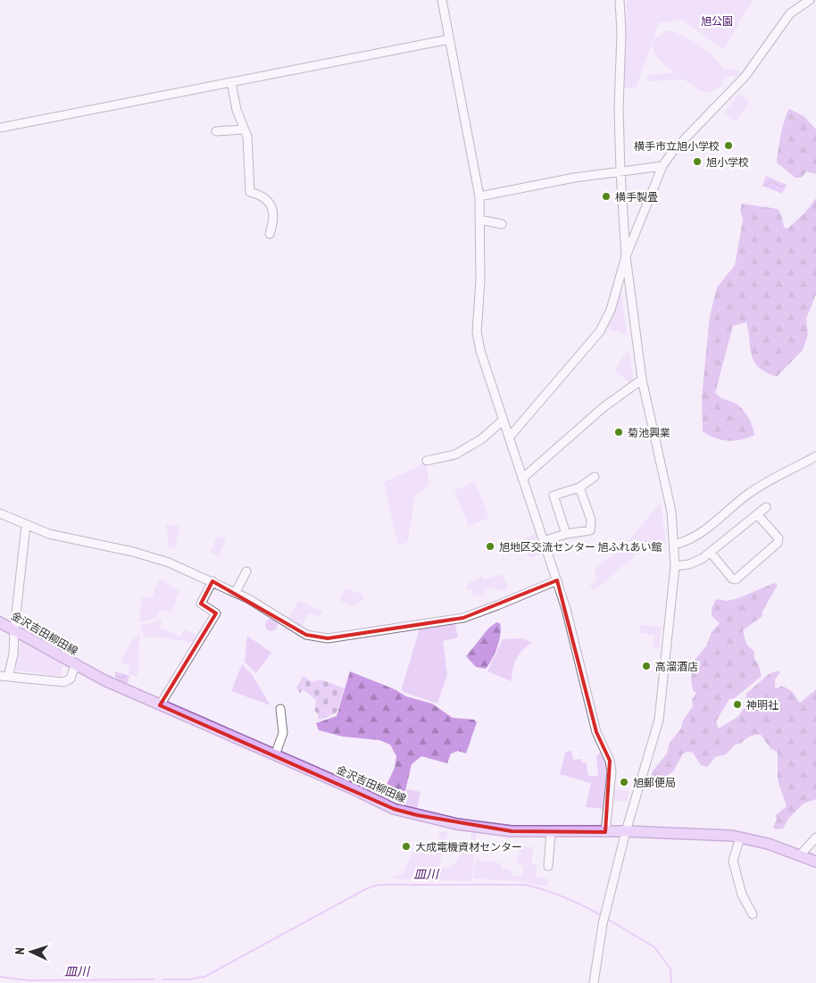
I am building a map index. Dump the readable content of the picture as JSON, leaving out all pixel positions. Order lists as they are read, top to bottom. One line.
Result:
{"streets":{"main road":["金沢吉田柳田線"]},"water":["皿川"],"parks":["旭公園"],"places":["横手市立旭小学校","旭小学校","横手製畳","菊池興業","旭地区交流センター 旭ふれあい館","高溜酒店","神明社","旭郵便局","大成電機資材センター"],"north":"left"}
